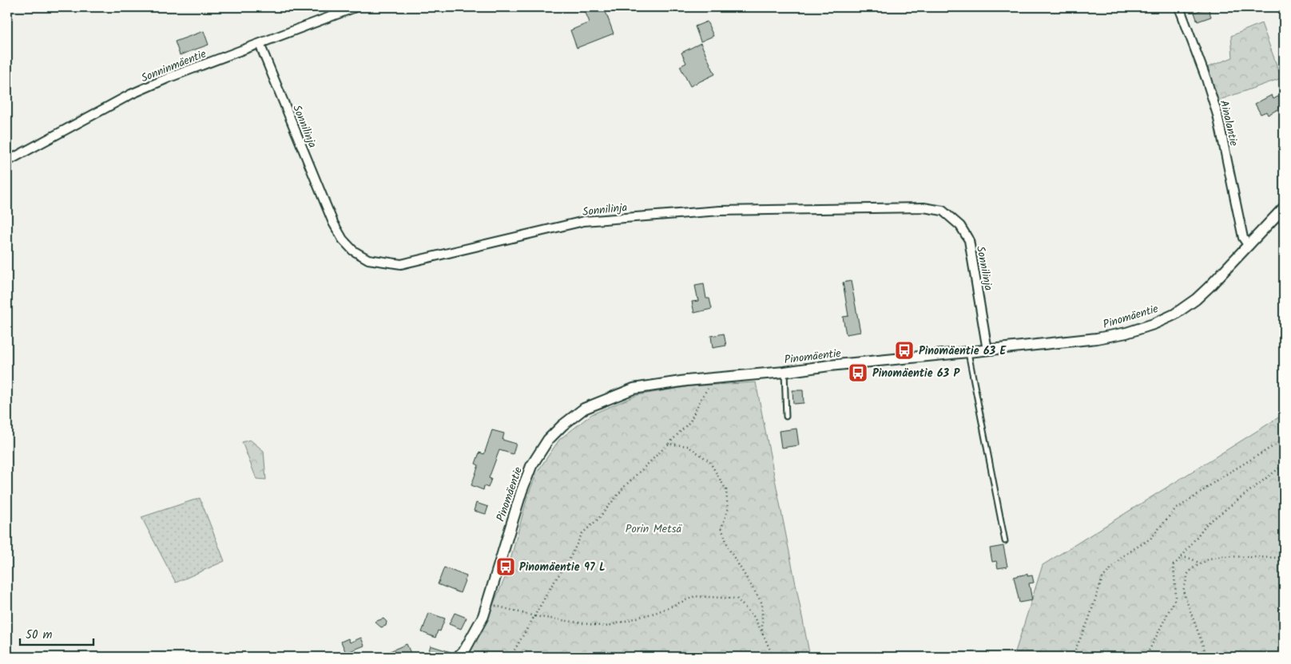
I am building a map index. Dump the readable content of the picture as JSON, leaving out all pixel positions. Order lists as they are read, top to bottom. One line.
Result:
{"streets":{"street":["Sonninmäentie","Ainalantie","Sonnilinja","Pinomäentie"]},"crossings":[["Sonninmäentie","Sonnilinja"],["Ainalantie","Pinomäentie"],["Sonnilinja","Pinomäentie"]],"parks":["Porin Metsä"],"places":{"bus stop":["Pinomäentie 63 E","Pinomäentie 63 P","Pinomäentie 97 L"]},"scale_bar":"50 m"}
